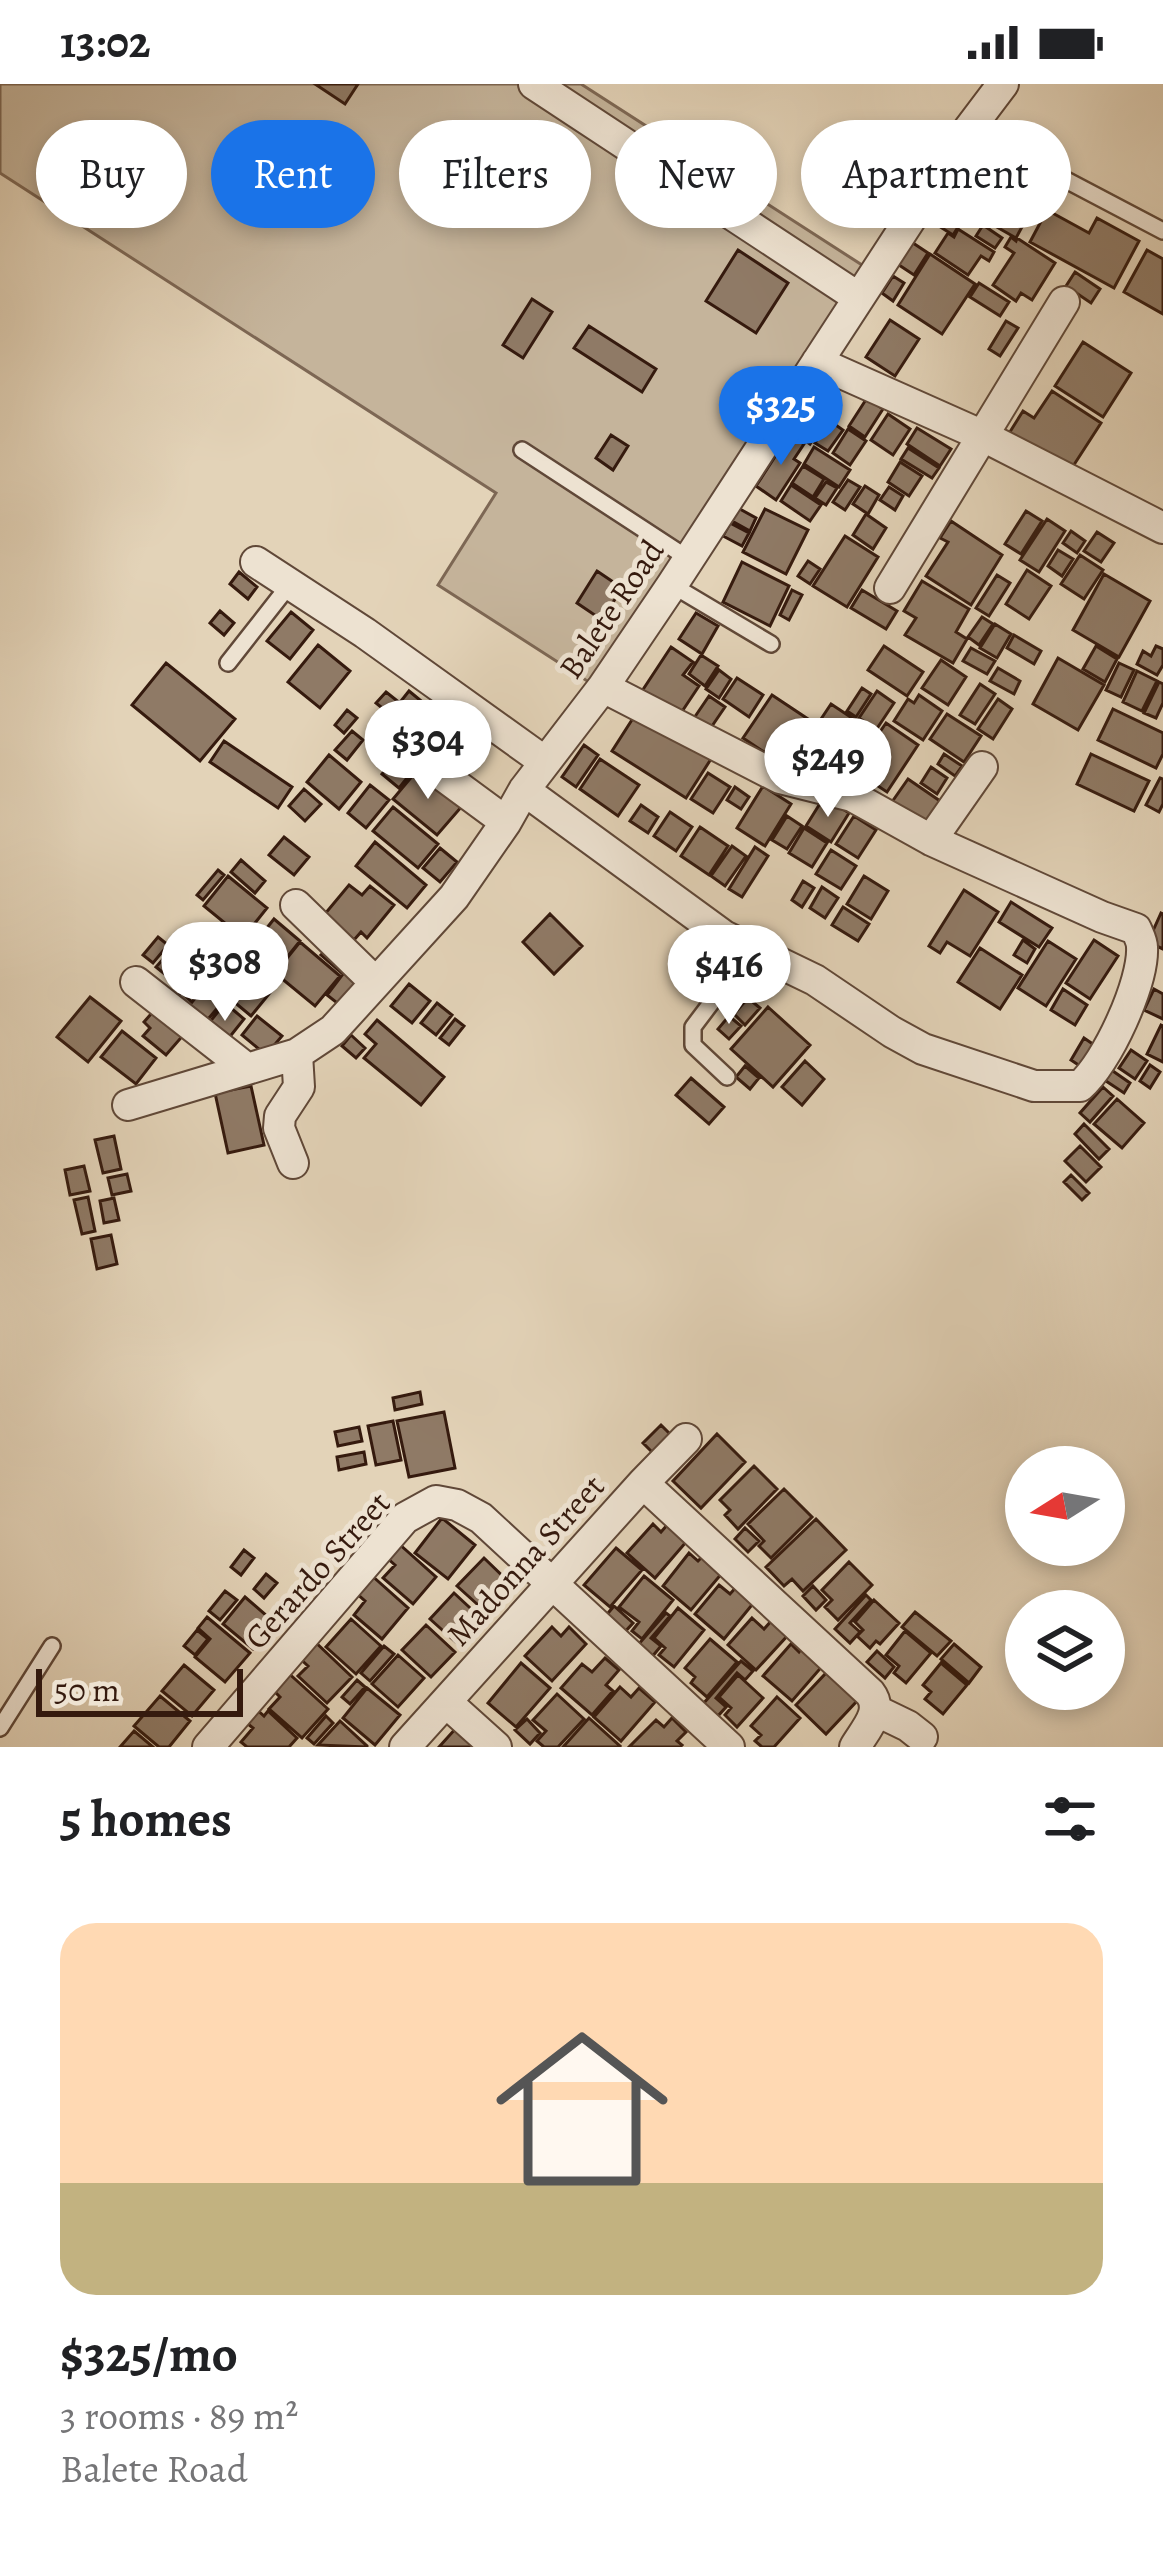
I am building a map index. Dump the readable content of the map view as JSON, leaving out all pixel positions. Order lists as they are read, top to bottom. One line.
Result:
{"streets":{"street":["Balete Road","Madonna Street","Gerardo Street"]},"crossings":[["Madonna Street","Gerardo Street"]],"scale_bar":"50 m","north":"left","page":{"status":"13:02","chip":["Buy","Rent","Filters","New","Apartment"],"price":["$325","$304","$249","$308","$416"],"scale":"50 m","heading":"5 homes","list":[{"name":"$325/mo","note":"3 rooms · 89 m² · Balete Road"}]}}
